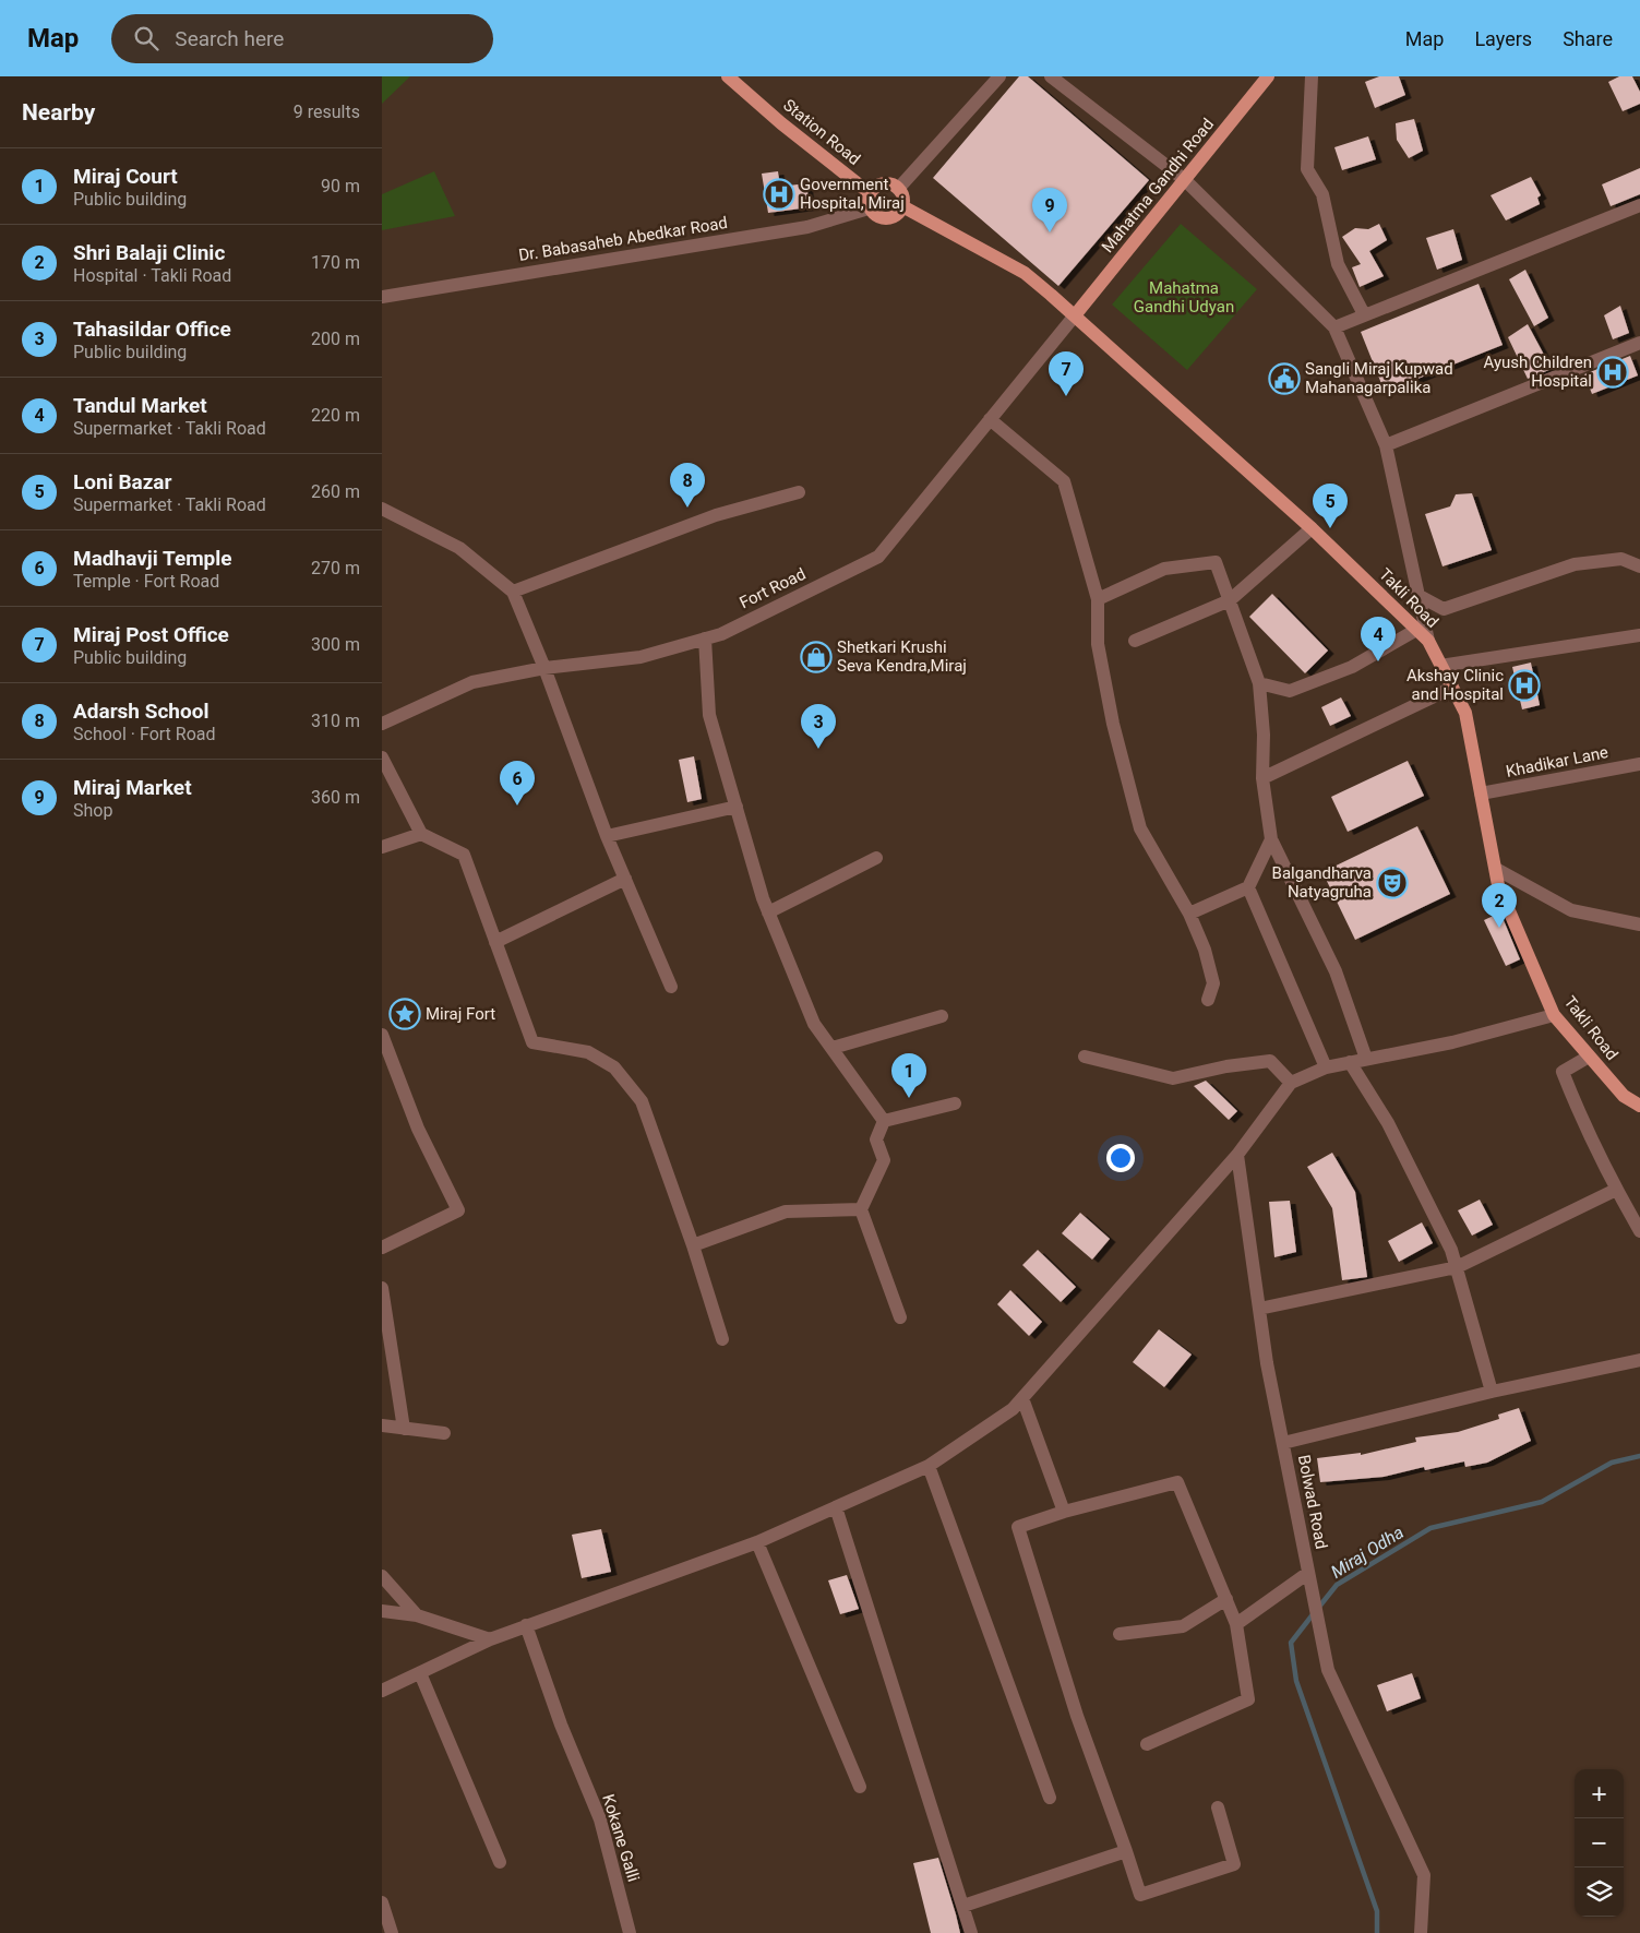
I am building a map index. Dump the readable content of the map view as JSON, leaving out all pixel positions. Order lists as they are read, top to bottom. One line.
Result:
{"streets":{"main road":["Station Road","Mahatma Gandhi Road","Takli Road"],"street":["Dr. Babasaheb Abedkar Road","Fort Road","Khadikar Lane","Bolwad Road","Kokane Galli"]},"crossings":[["Station Road","Dr. Babasaheb Abedkar Road"],["Station Road","Takli Road"],["Mahatma Gandhi Road","Fort Road"],["Mahatma Gandhi Road","Takli Road"],["Dr. Babasaheb Abedkar Road","Takli Road"],["Fort Road","Takli Road"],["Takli Road","Khadikar Lane"]],"water":["Miraj Odha"],"parks":["Mahatma Gandhi Udyan"],"places":{"hospital":["Government Hospital, Miraj","Ayush Children Hospital","Akshay Clinic and Hospital"],"public building":["Sangli Miraj Kupwad Mahanagarpalika"],"shop":["Shetkari Krushi Seva Kendra,Miraj"],"theatre":["Balgandharva Natyagruha"],"place":["Miraj Fort"]},"page":{"header":"Map","search":"Search here","nav":["Map","Layers","Share"],"heading":["Nearby","9 results"],"list":[{"mark":"1","name":"Miraj Court","note":"Public building","value":"90 m"},{"mark":"2","name":"Shri Balaji Clinic","note":"Hospital · Takli Road","value":"170 m"},{"mark":"3","name":"Tahasildar Office","note":"Public building","value":"200 m"},{"mark":"4","name":"Tandul Market","note":"Supermarket · Takli Road","value":"220 m"},{"mark":"5","name":"Loni Bazar","note":"Supermarket · Takli Road","value":"260 m"},{"mark":"6","name":"Madhavji Temple","note":"Temple · Fort Road","value":"270 m"},{"mark":"7","name":"Miraj Post Office","note":"Public building","value":"300 m"},{"mark":"8","name":"Adarsh School","note":"School · Fort Road","value":"310 m"},{"mark":"9","name":"Miraj Market","note":"Shop","value":"360 m"}],"pins":["9","7","8","5","4","3","6","2","1"],"map_buttons":["+","−"]}}
